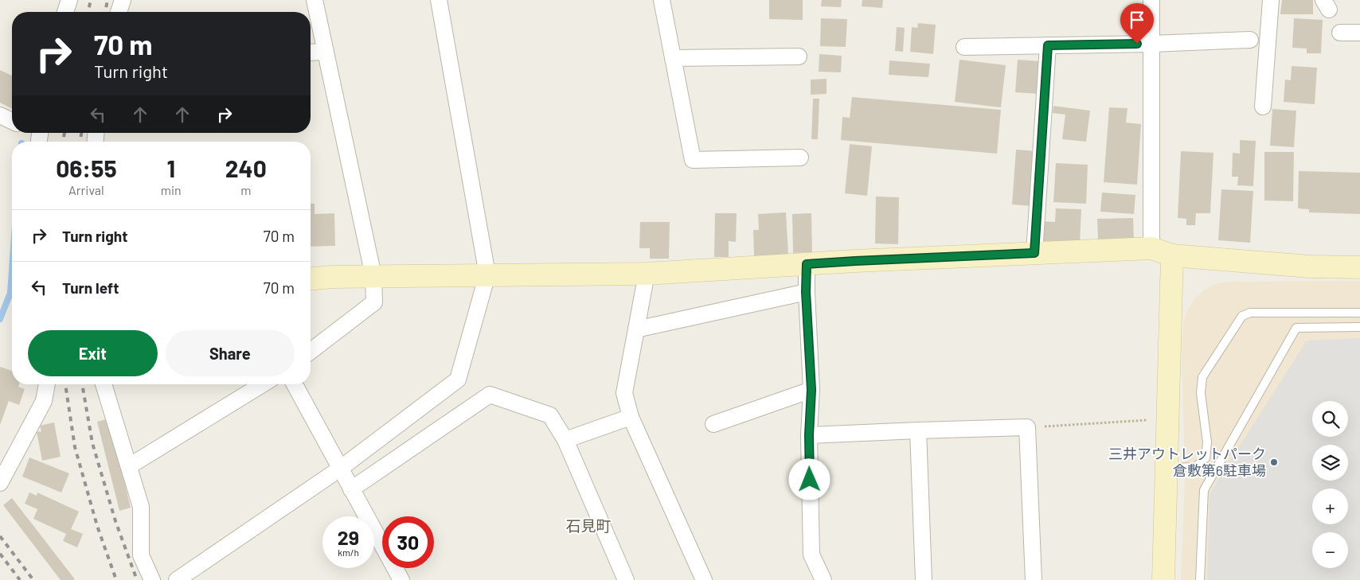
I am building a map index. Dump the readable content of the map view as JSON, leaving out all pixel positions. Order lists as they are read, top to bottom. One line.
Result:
{"districts":["石見町"],"places":["三井アウトレットパーク 倉敷第6駐車場"],"page":{"turn":["70 m","Turn right"],"eta":["06:55","Arrival","1","min","240","m"],"list":[{"name":"Turn right","value":"70 m"},{"name":"Turn left","value":"70 m"}],"buttons":["Exit","Share"],"map_buttons":["+","−"],"speed":"29 km/h","limit":"30"}}
